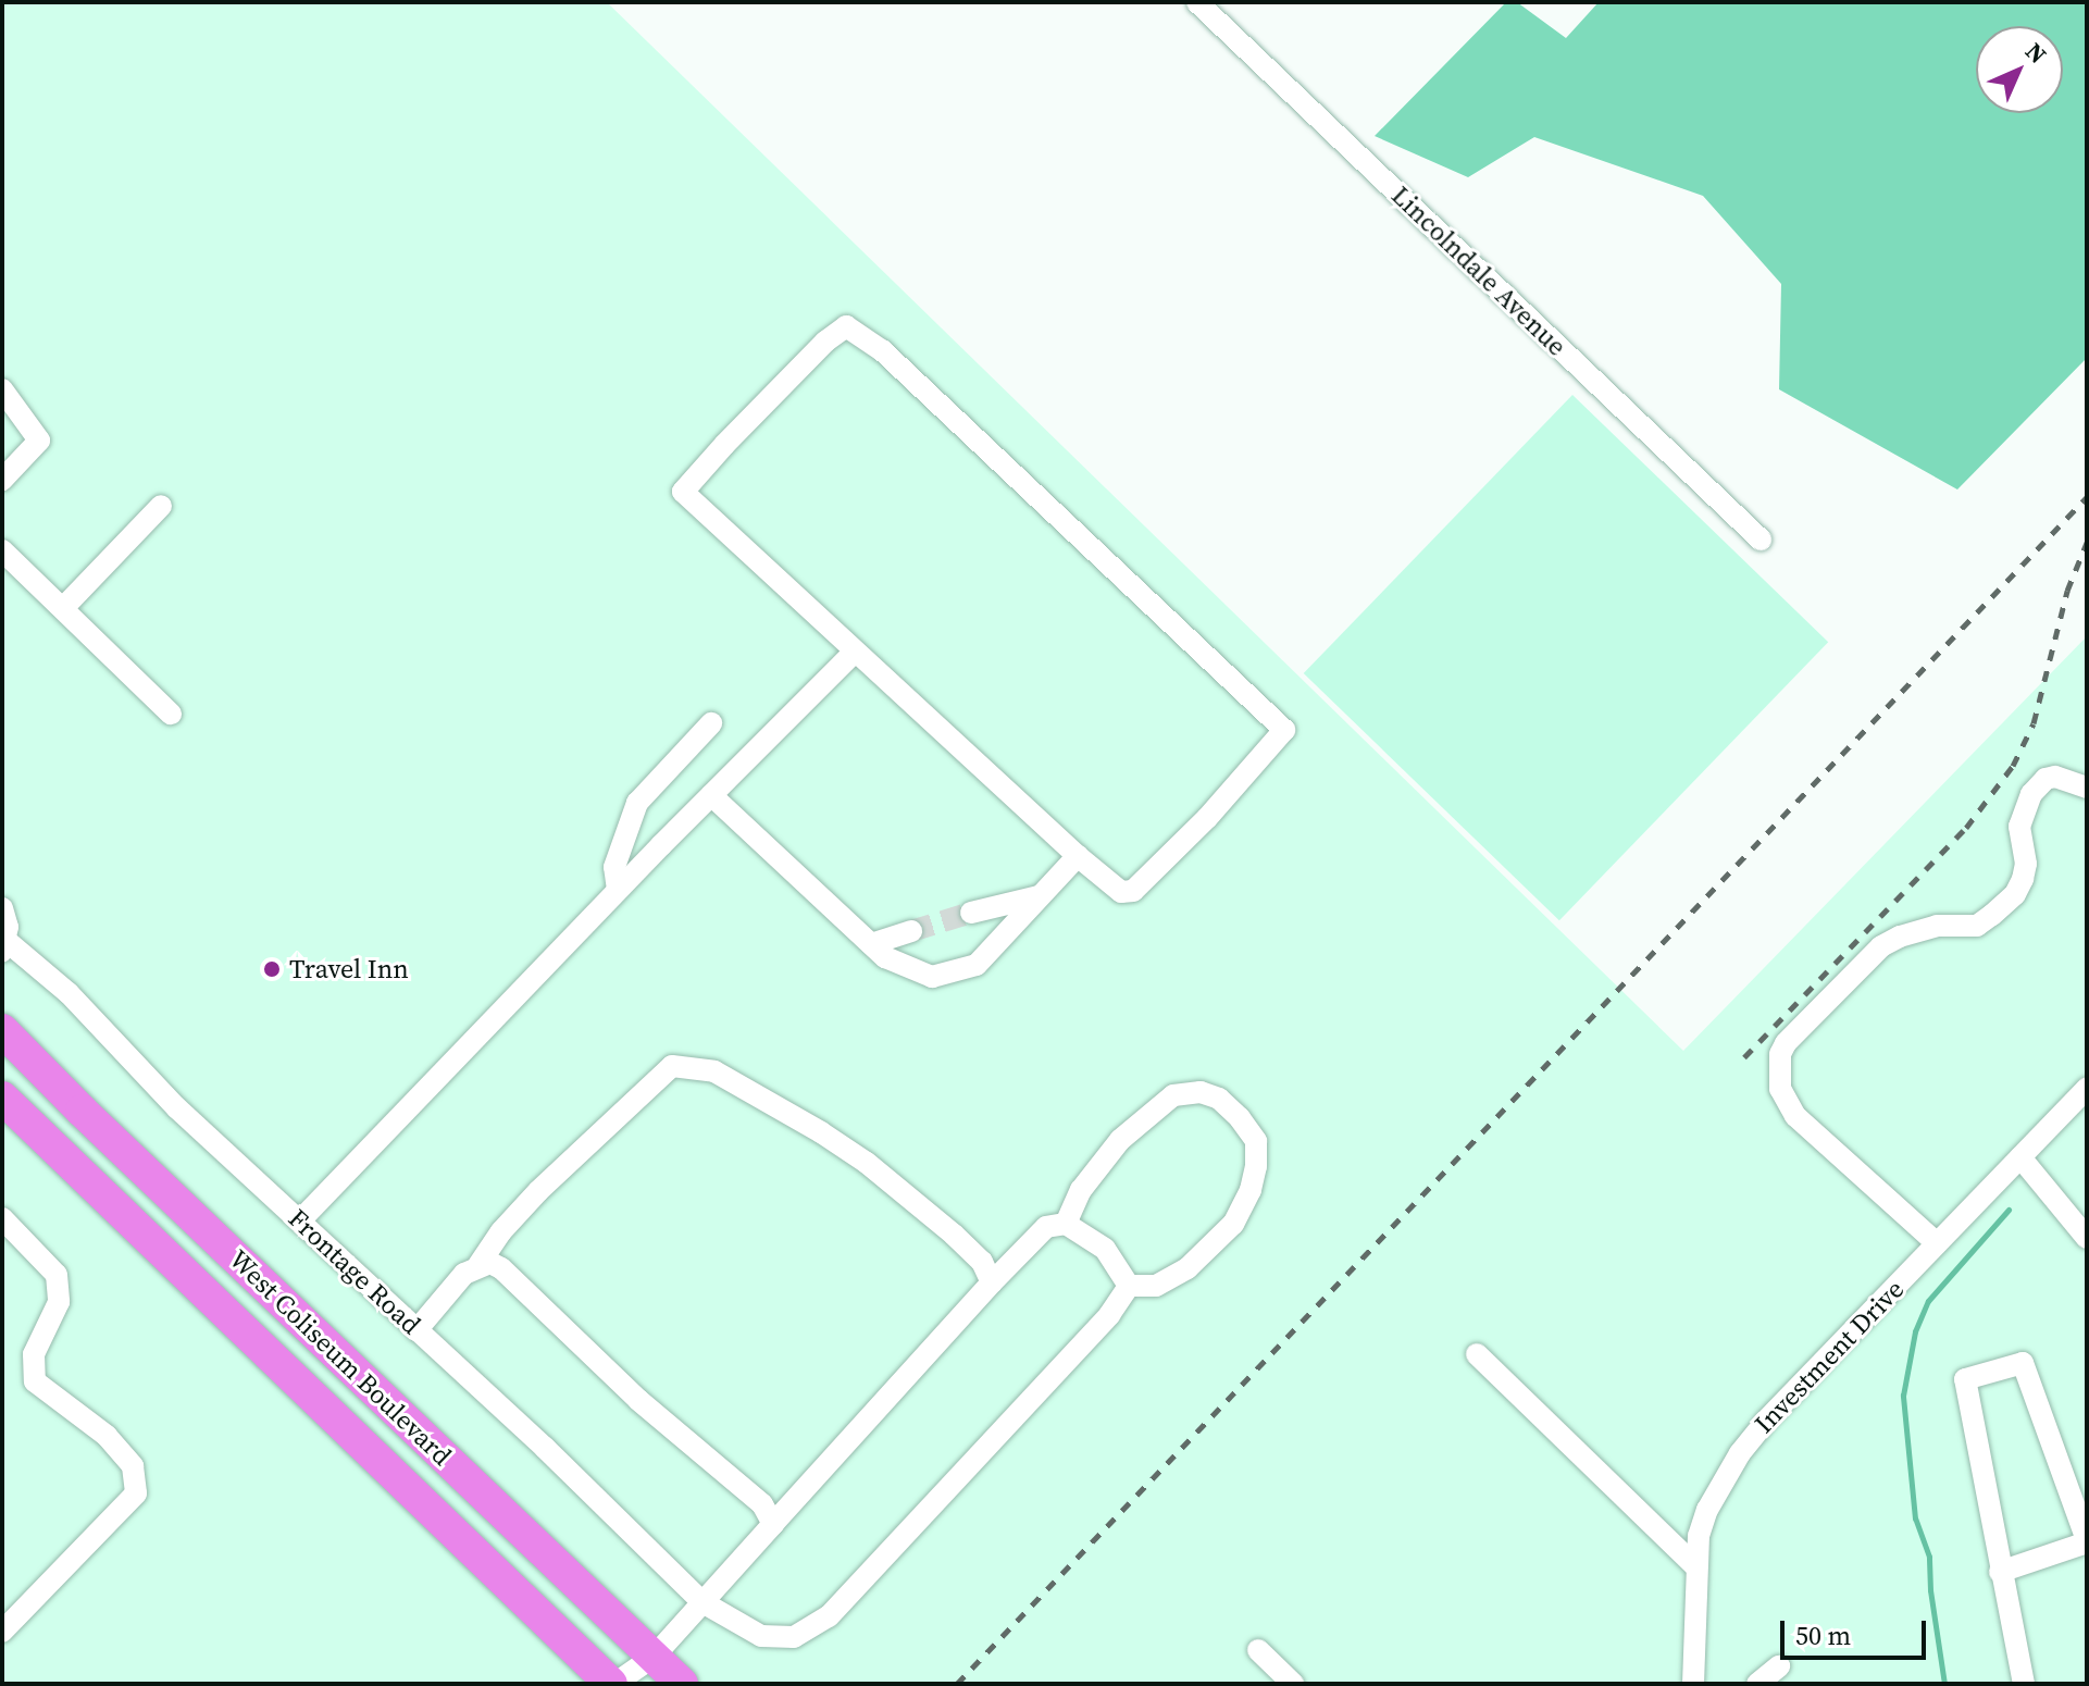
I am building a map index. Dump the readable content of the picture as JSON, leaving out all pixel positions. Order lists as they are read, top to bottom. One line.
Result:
{"streets":{"highway":["West Coliseum Boulevard"],"street":["Lincolndale Avenue","Frontage Road","Investment Drive"]},"places":["Travel Inn"],"scale_bar":"50 m","north":"top right"}
